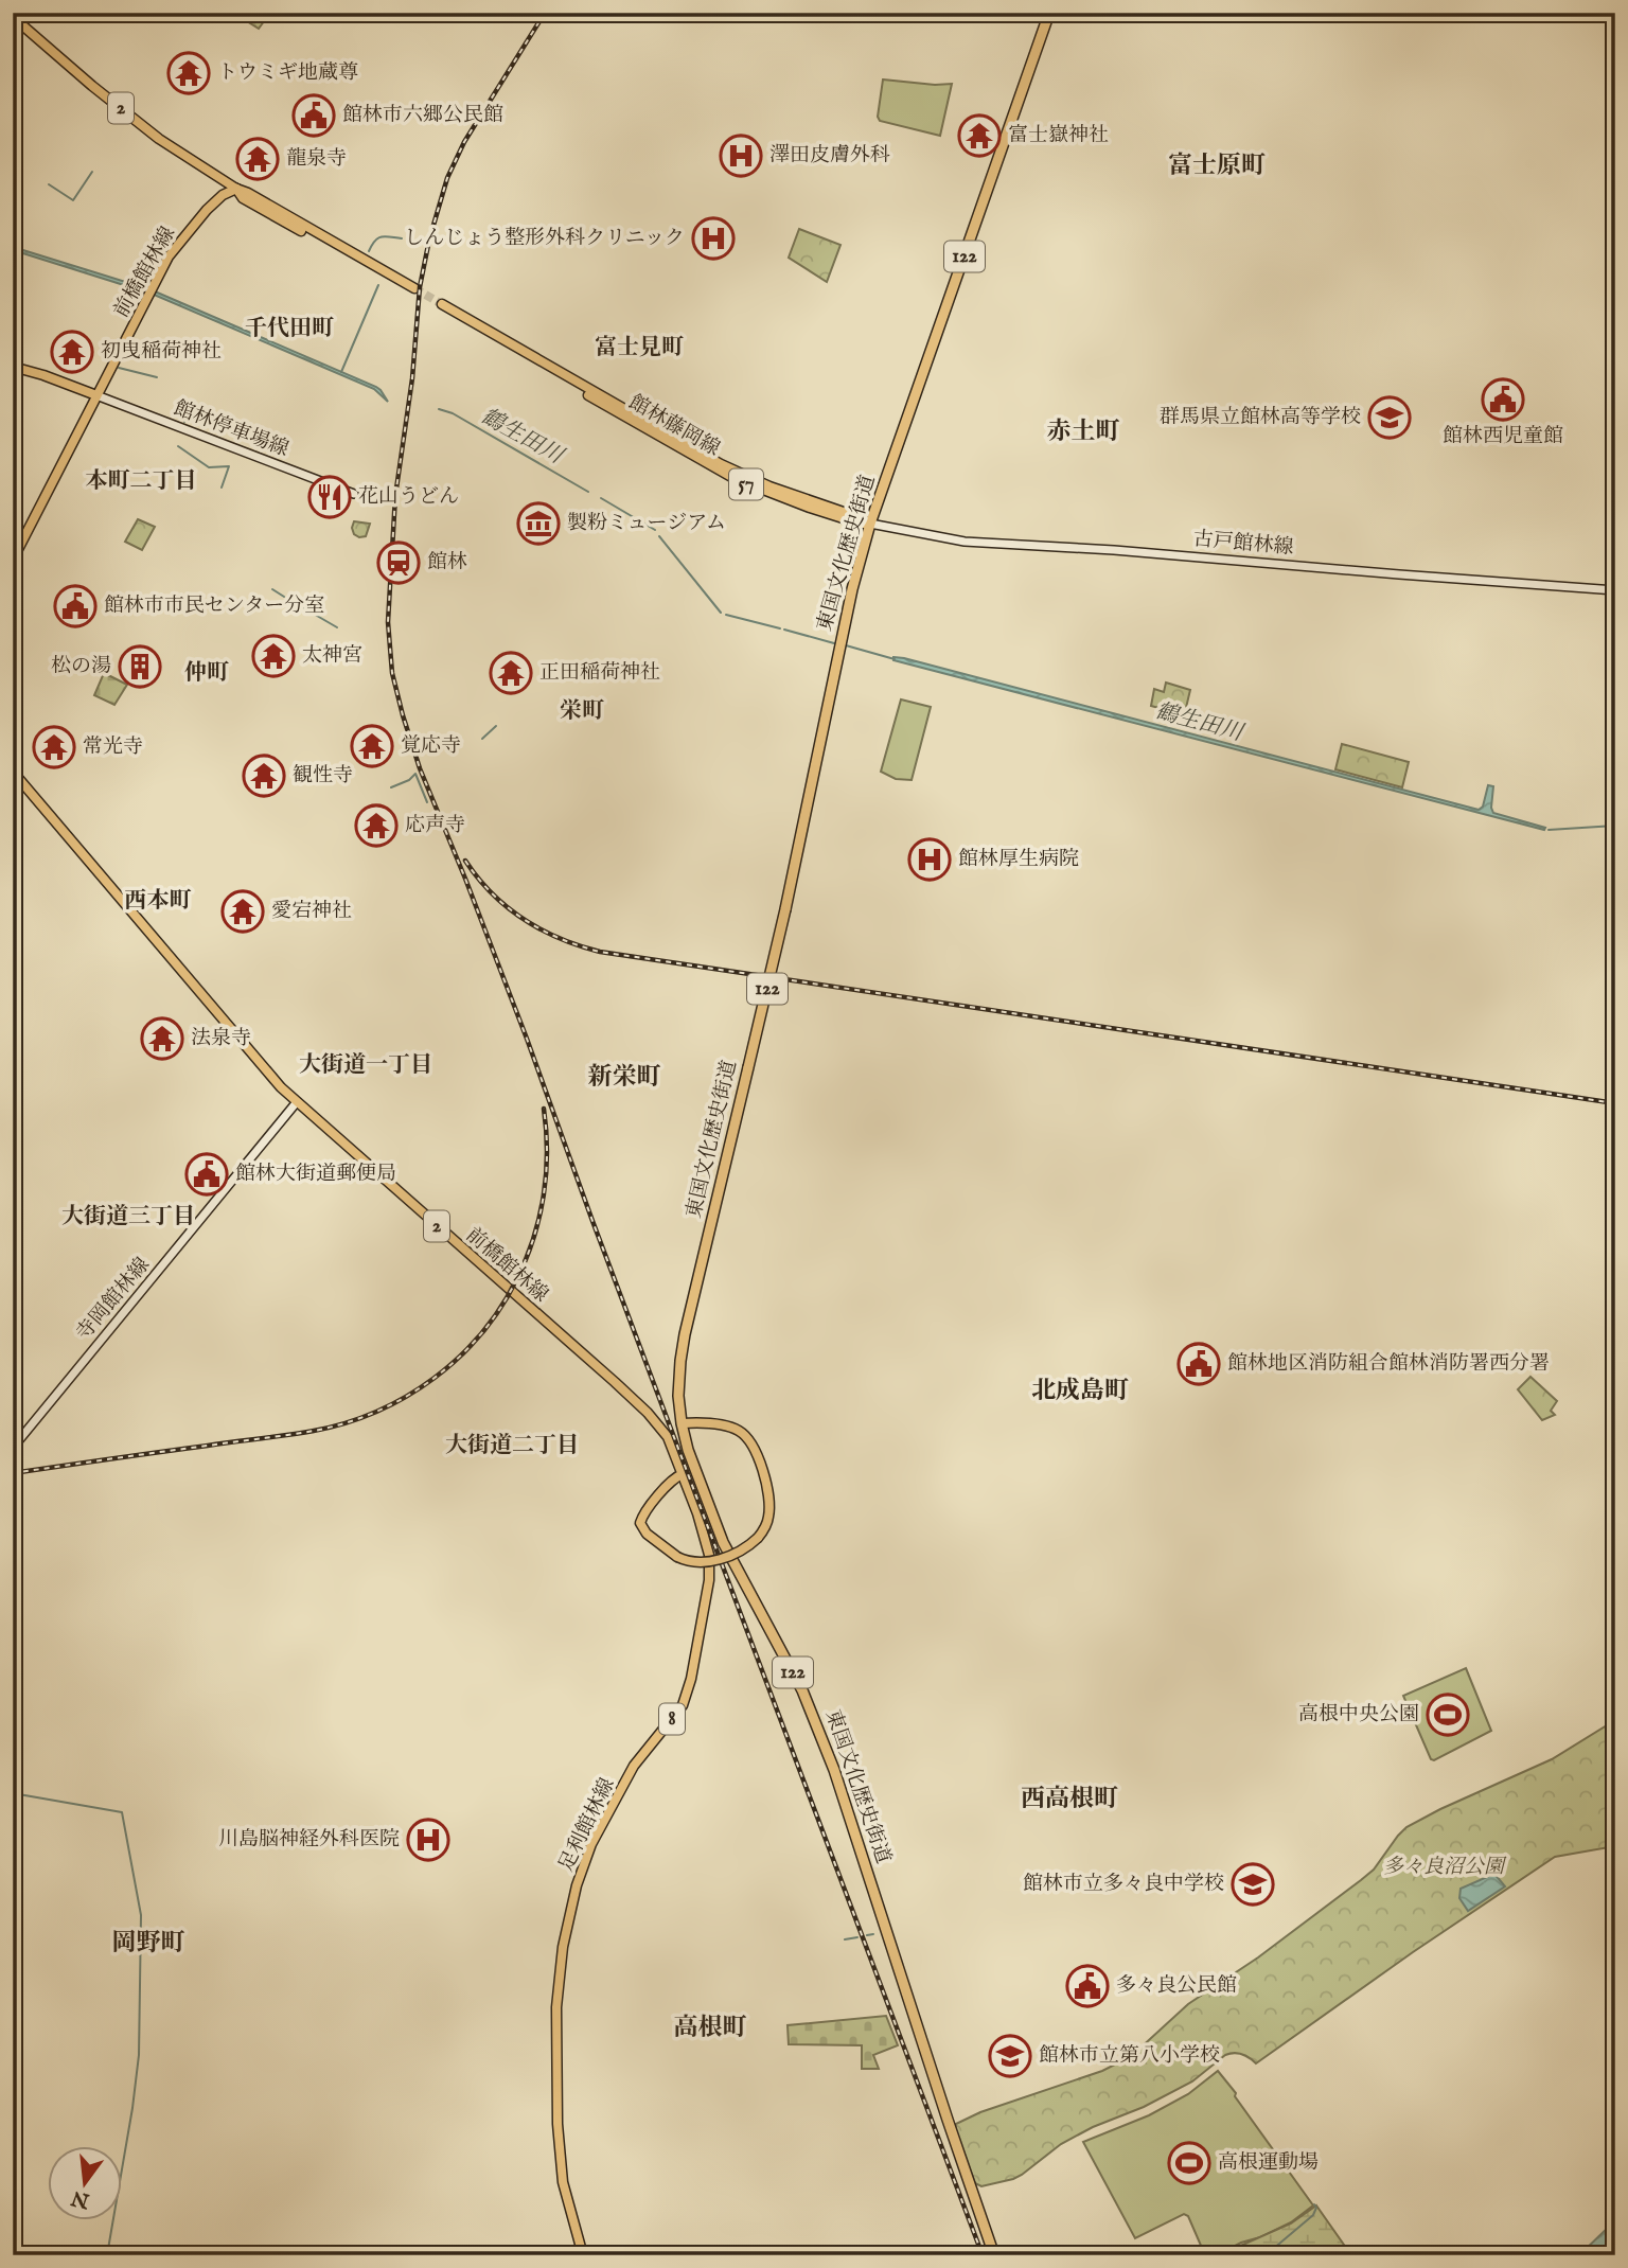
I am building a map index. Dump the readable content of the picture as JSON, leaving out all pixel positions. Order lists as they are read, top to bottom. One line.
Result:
{"streets":{"highway":["122","東国文化歴史街道"],"main road":["2","前橋館林線","館林藤岡線","館林停車場線","57","古戸館林線","寺岡館林線","8","足利館林線"]},"crossings":[["2","前橋館林線"],["前橋館林線","館林停車場線"],["前橋館林線","寺岡館林線"],["前橋館林線","足利館林線"],["館林藤岡線","古戸館林線"],["館林藤岡線","東国文化歴史街道"],["古戸館林線","東国文化歴史街道"]],"districts":["富士原町","千代田町","富士見町","赤土町","本町二丁目","仲町","栄町","西本町","大街道一丁目","新栄町","大街道三丁目","北成島町","大街道二丁目","西高根町","岡野町","高根町"],"water":["鶴生田川"],"parks":["多々良沼公園"],"places":{"temple":["トウミギ地蔵尊","富士嶽神社","龍泉寺","初曳稲荷神社","太神宮","正田稲荷神社","覚応寺","常光寺","観性寺","応声寺","愛宕神社","法泉寺"],"public building":["館林市六郷公民館","館林西児童館","館林市市民センター分室","館林大街道郵便局","館林地区消防組合館林消防署西分署","多々良公民館"],"hospital":["澤田皮膚外科","しんじょう整形外科クリニック","館林厚生病院","川島脳神経外科医院"],"school or university":["群馬県立館林高等学校","館林市立多々良中学校","館林市立第八小学校"],"restaurant":["花山うどん"],"museum":["製粉ミュージアム"],"station":["館林"],"building":["松の湯"],"sports":["高根中央公園","高根運動場"]},"north":"bottom"}
